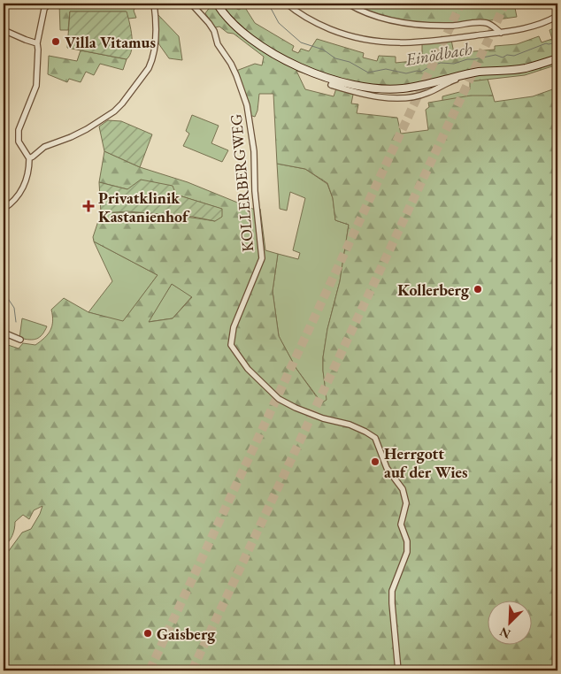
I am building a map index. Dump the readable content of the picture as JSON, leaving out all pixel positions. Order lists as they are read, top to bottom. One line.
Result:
{"streets":{"street":["KOLLERBERGWEG"]},"water":["Einödbach"],"places":{"other":["Villa Vitamus","Kollerberg","Herrgott auf der Wies","Gaisberg"],"health":["Privatklinik Kastanienhof"]},"north":"bottom left"}
